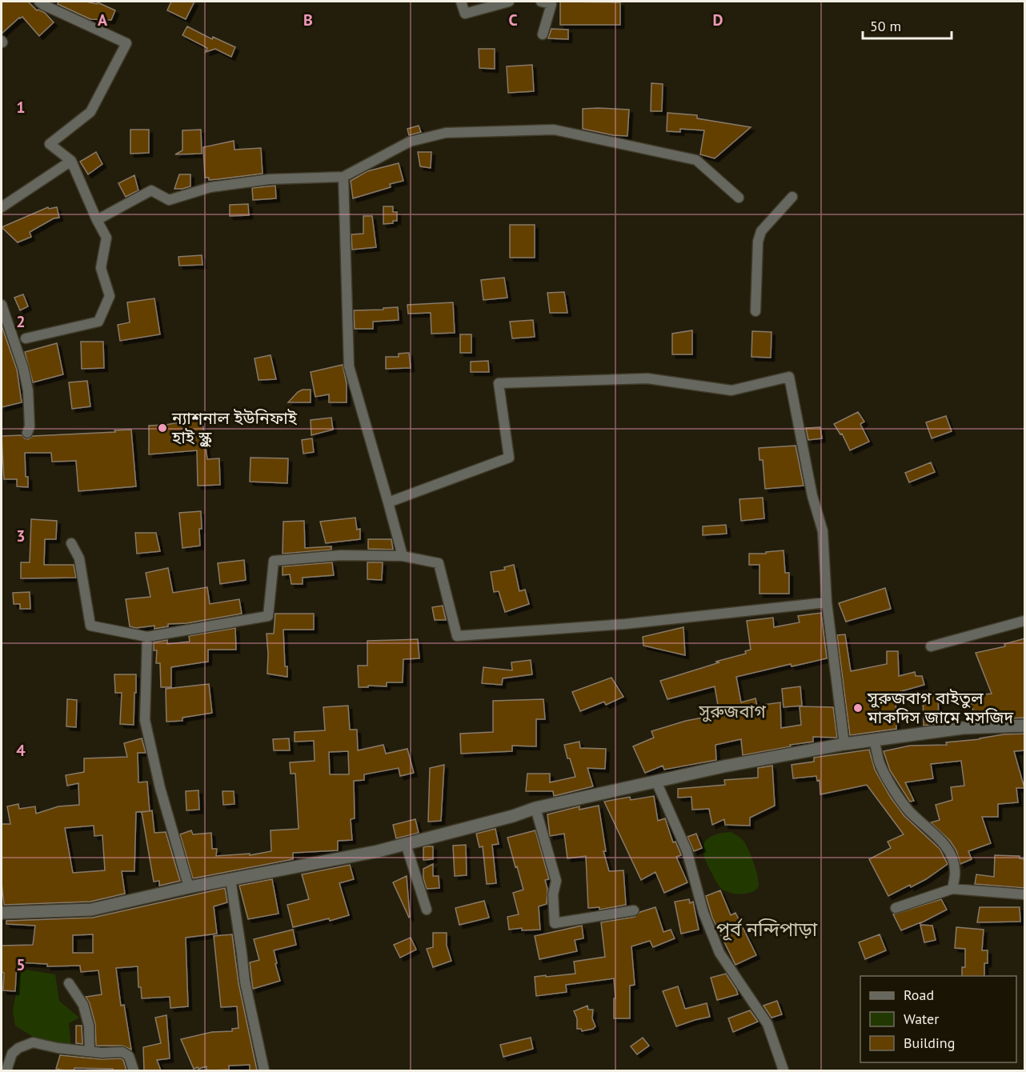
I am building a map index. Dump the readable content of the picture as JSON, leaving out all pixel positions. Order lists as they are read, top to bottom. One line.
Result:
{"districts":["সুরুজবাগ","পূর্ব নন্দিপাড়া"],"places":["ন্যাশনাল ইউনিফাই হাই স্কুল","সুরুজবাগ বাইতুল মাকদিস জামে মসজিদ"],"legend":["Road","Water","Building"],"scale_bar":"50 m","grid":{"columns":["A","B","C","D"],"rows":["1","2","3","4","5"]}}
